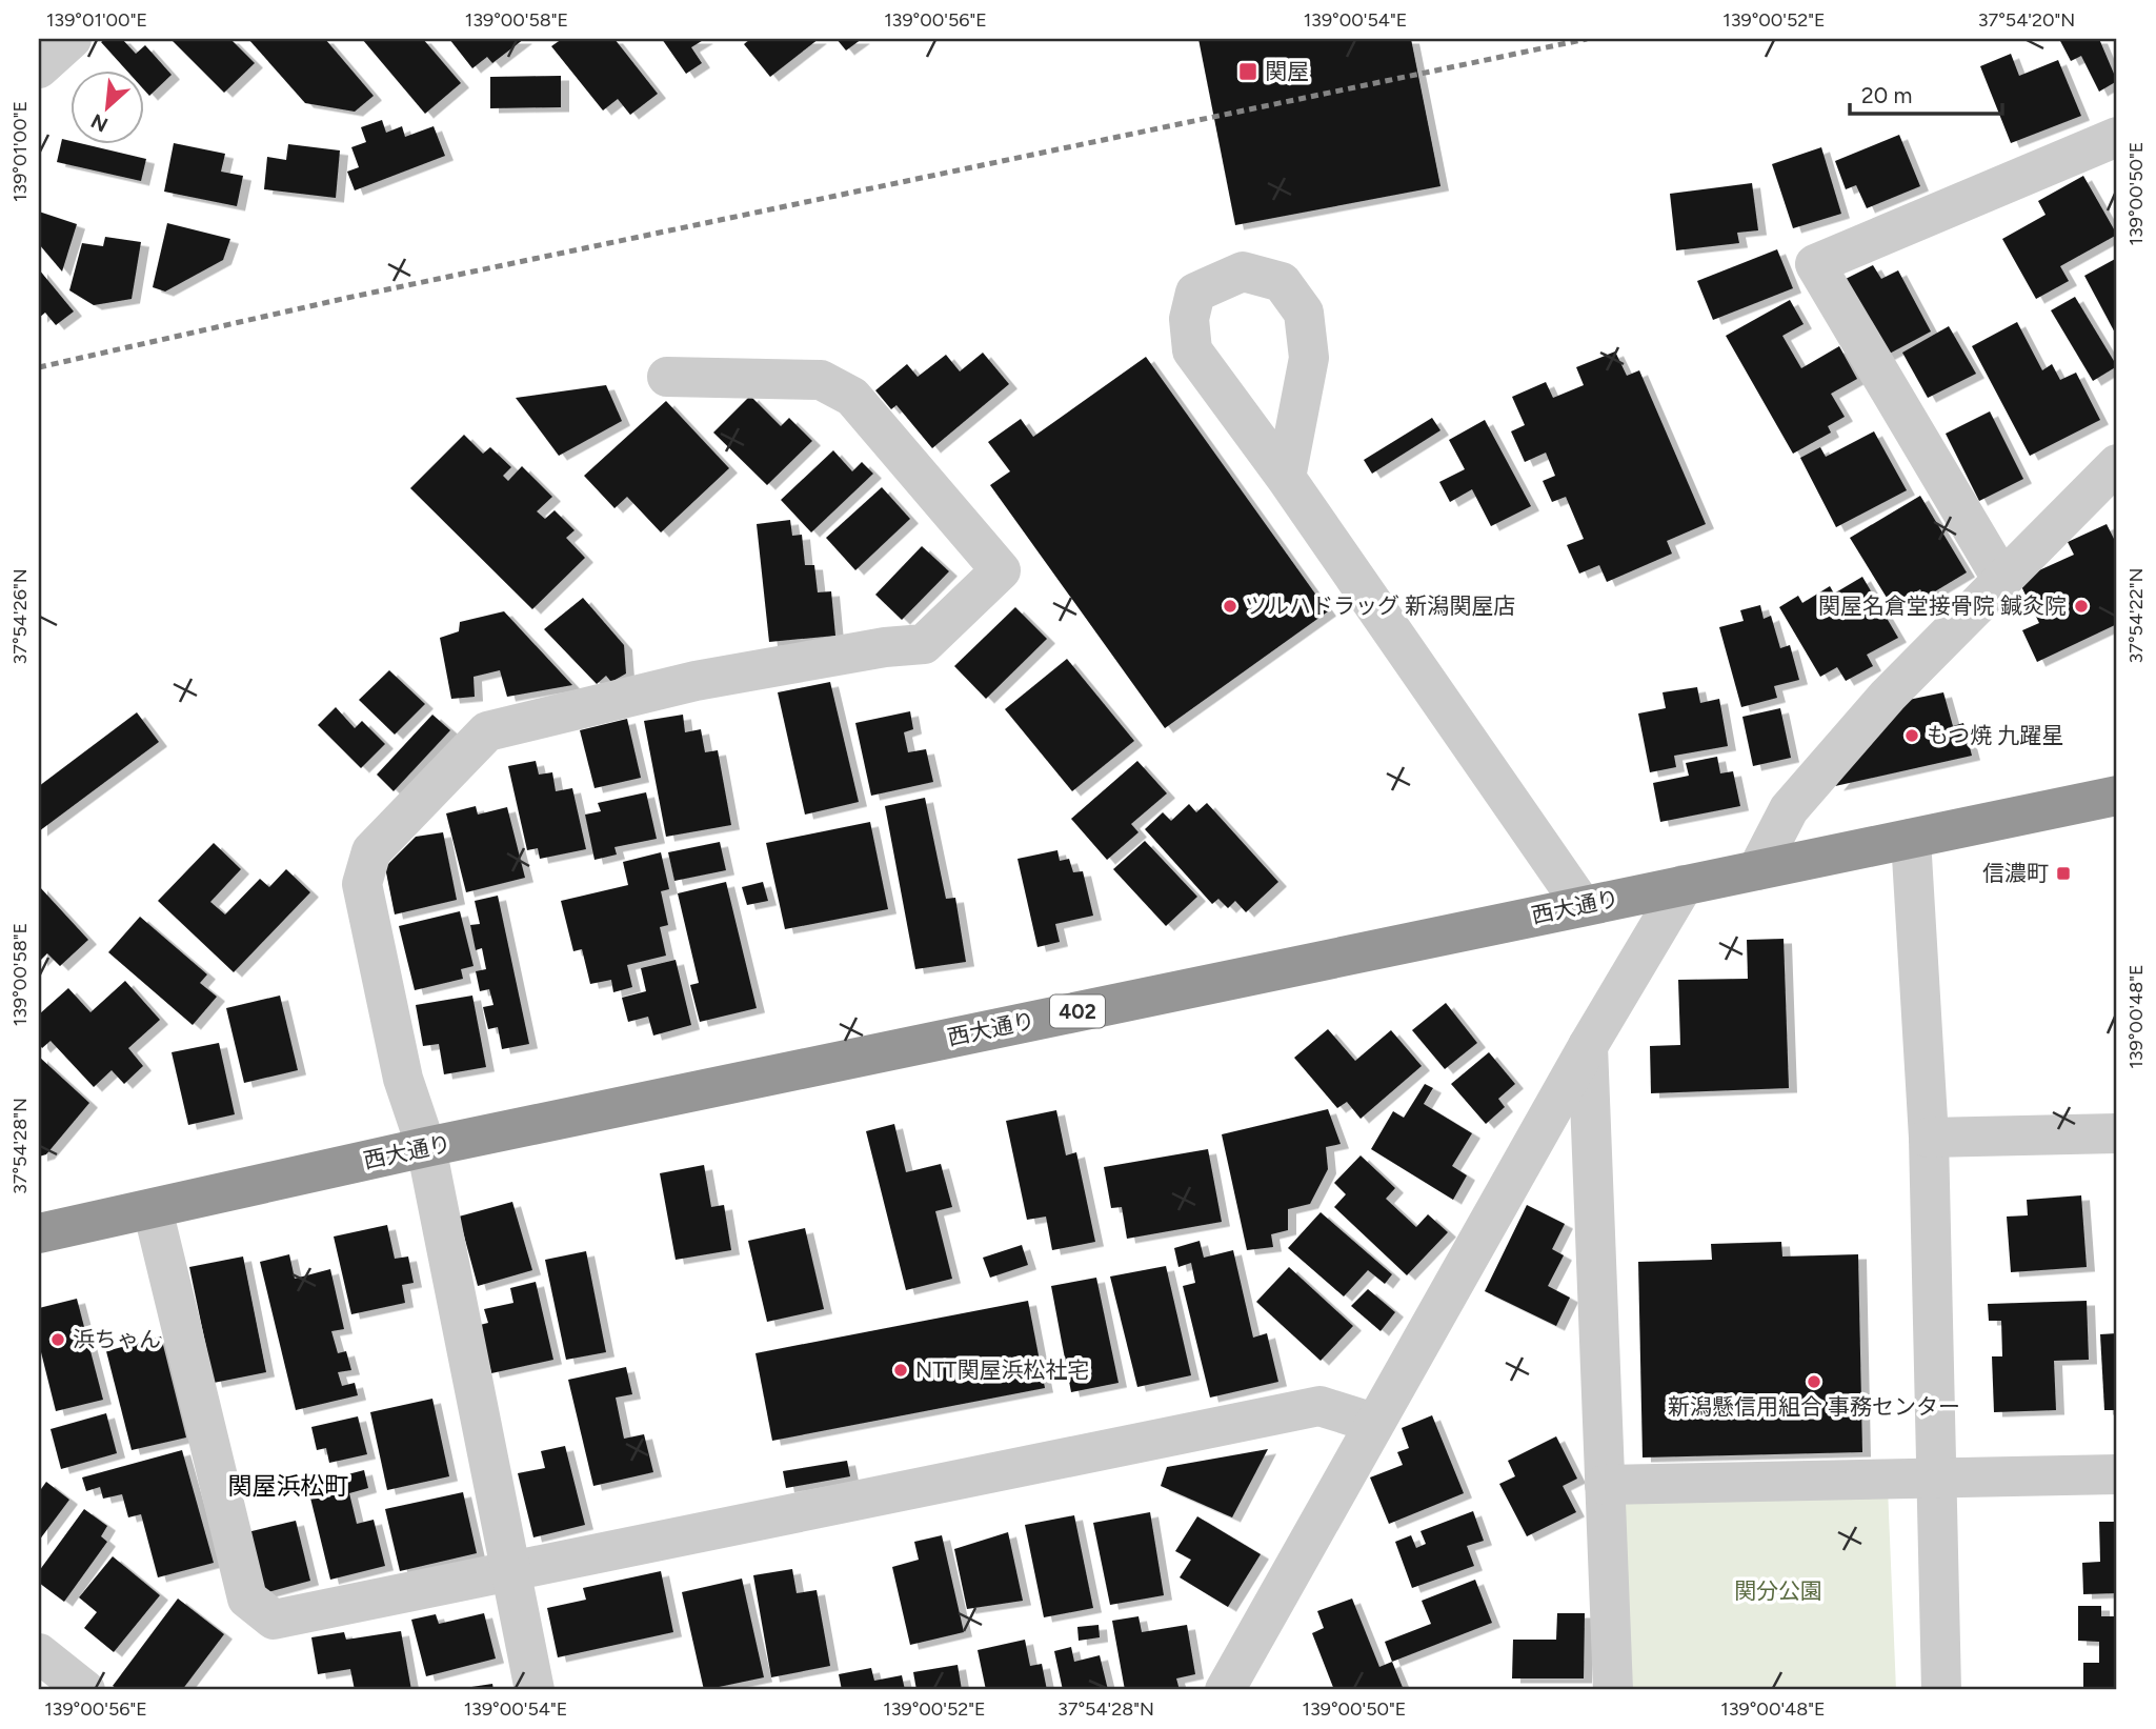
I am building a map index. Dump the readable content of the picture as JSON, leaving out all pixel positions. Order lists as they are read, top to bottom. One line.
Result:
{"streets":{"highway":["西大通り","402"]},"districts":["関屋浜松町"],"parks":["関分公園"],"places":{"transit":["関屋","信濃町"],"other":["ツルハドラッグ 新潟関屋店","関屋名倉堂接骨院 鍼灸院","もつ焼 九躍星","浜ちゃん","NTT関屋浜松社宅","新潟懸信用組合 事務センター"]},"scale_bar":"20 m","north":"bottom left","coordinates":["139°01'00\"E","139°00'58\"E","139°00'56\"E","139°00'54\"E","139°00'52\"E","37°54'20\"N","139°00'50\"E","37°54'22\"N","37°54'26\"N","139°00'48\"E","37°54'28\"N"]}
